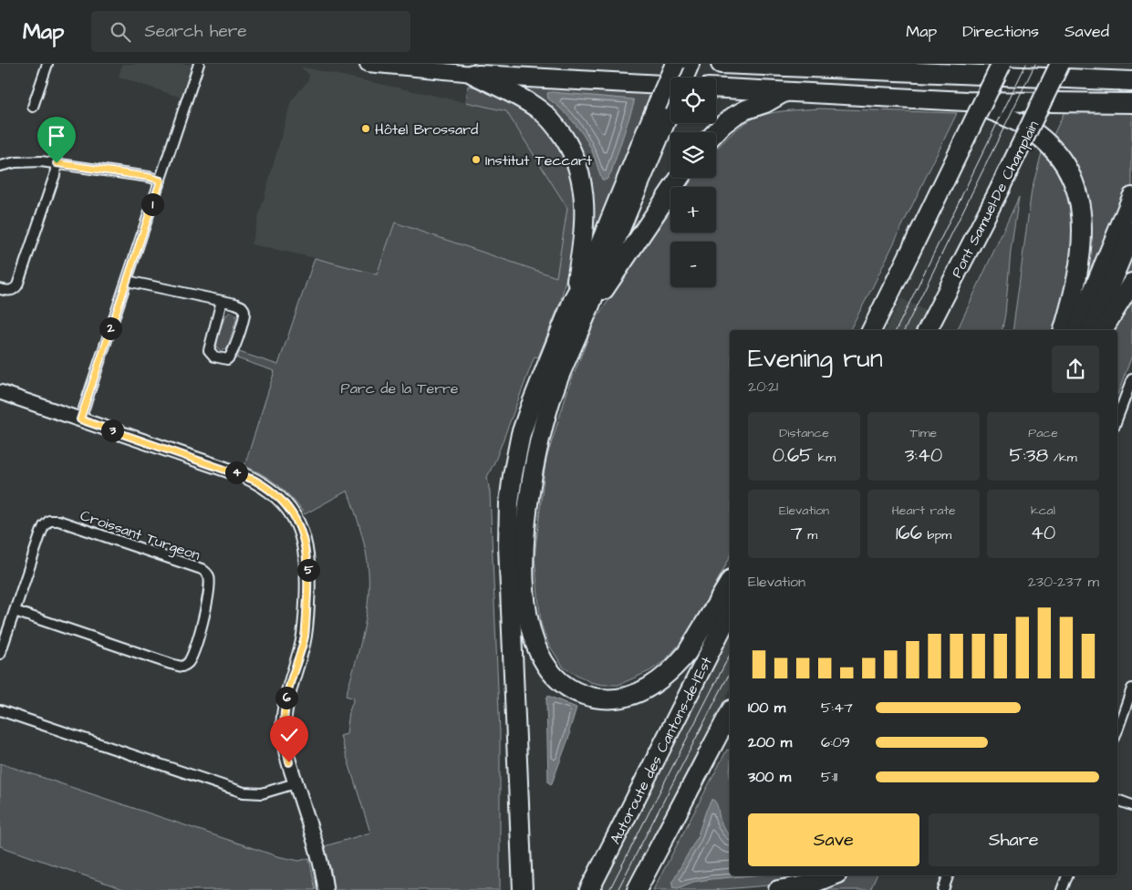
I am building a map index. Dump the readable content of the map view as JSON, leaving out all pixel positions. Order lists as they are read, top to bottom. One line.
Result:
{"streets":{"highway":["Pont Samuel-De Champlain","Autoroute des Cantons-de-l'Est"],"street":["Croissant Turgeon"]},"parks":["Parc de la Terre"],"places":["Hôtel Brossard","Institut Teccart"],"page":{"header":"Map","search":"Search here","nav":["Map","Directions","Saved"],"map_buttons":["+","−"],"pins":["1","2","3","4","5","6"],"heading":["Evening run","20:21"],"stats":[["Distance","0.65 km"],["Time","3:40"],["Pace","5:38 /km"],["Elevation","7 m"],["Heart rate","166 bpm"],["kcal","40"]],"chart":["Elevation","230–237 m"],"list":[{"name":"100 m","note":"5:47"},{"name":"200 m","note":"6:09"},{"name":"300 m","note":"5:11"}],"buttons":["Save","Share"]}}
